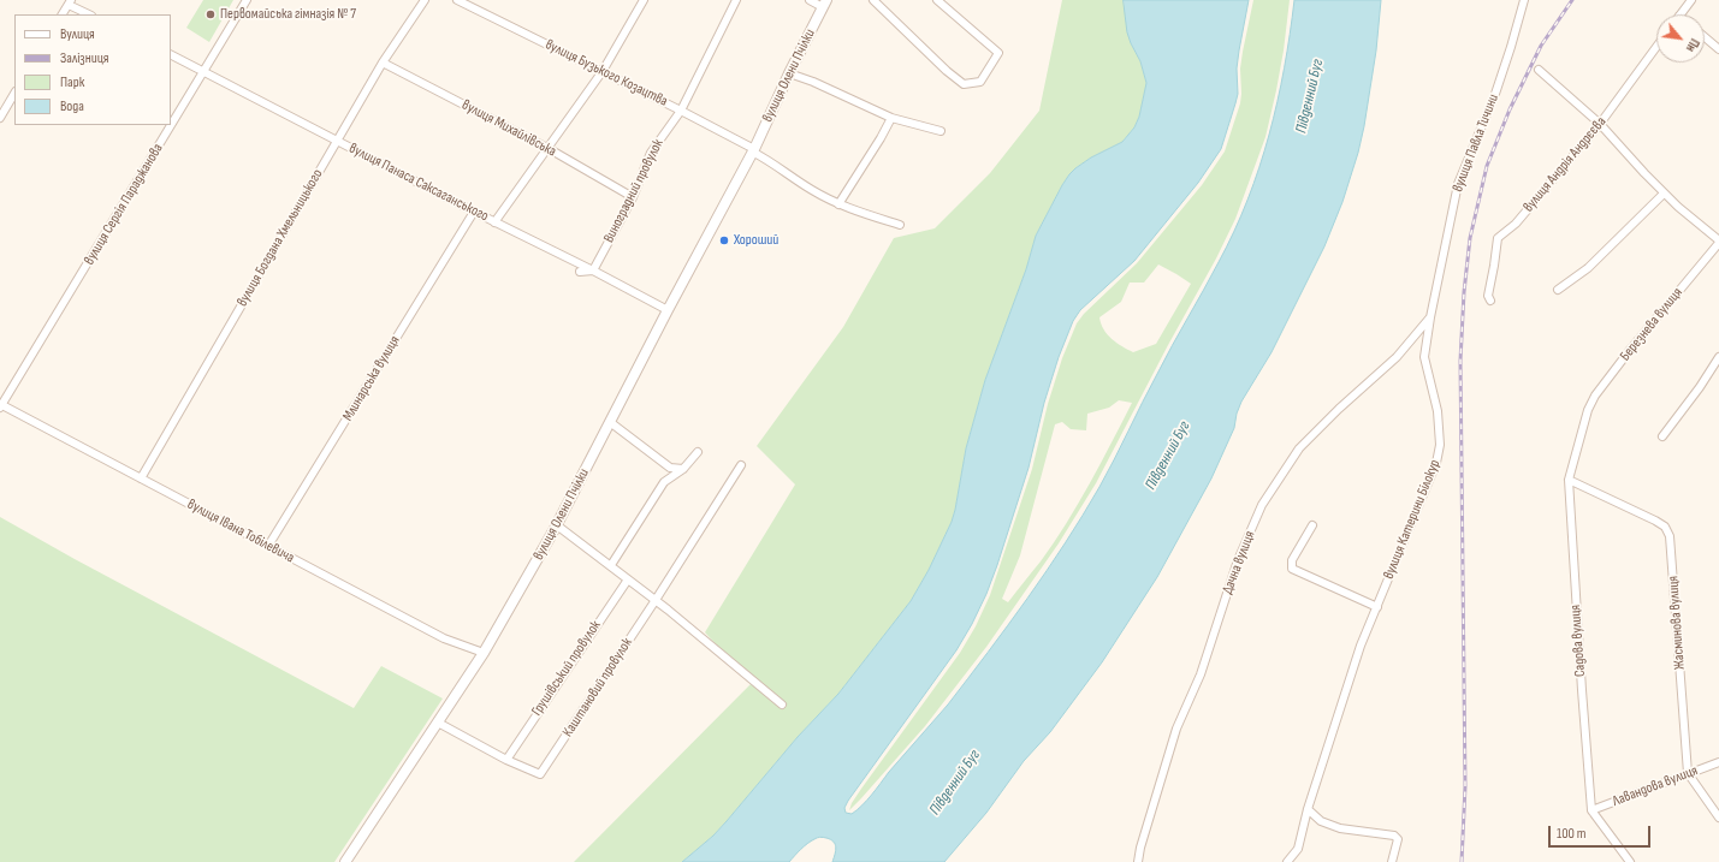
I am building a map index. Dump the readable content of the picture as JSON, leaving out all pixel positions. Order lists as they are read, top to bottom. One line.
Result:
{"streets":{"street":["вулиця Бузького Козацтва","вулиця Олени Пчілки","вулиця Михайлівська","вулиця Павла Тичини","вулиця Андрія Андрєєва","вулиця Панаса Саксаганського","Виноградний провулок","вулиця Сергія Параджанова","вулиця Богдана Хмельницького","Березнева вулиця","Млинарська вулиця","вулиця Катерини Білокур","вулиця Івана Тобілевича","Дачна вулиця","Жасминова вулиця","Садова вулиця","Грушівський провулок","Каштановий провулок","Лавандова вулиця"]},"crossings":[["вулиця Бузького Козацтва","вулиця Олени Пчілки"],["вулиця Бузького Козацтва","Виноградний провулок"],["вулиця Олени Пчілки","вулиця Панаса Саксаганського"],["вулиця Олени Пчілки","вулиця Івана Тобілевича"],["вулиця Михайлівська","Виноградний провулок"],["вулиця Михайлівська","вулиця Богдана Хмельницького"],["вулиця Павла Тичини","вулиця Катерини Білокур"],["вулиця Павла Тичини","Дачна вулиця"],["вулиця Панаса Саксаганського","Виноградний провулок"],["вулиця Панаса Саксаганського","вулиця Сергія Параджанова"],["вулиця Панаса Саксаганського","вулиця Богдана Хмельницького"],["вулиця Панаса Саксаганського","Млинарська вулиця"],["вулиця Сергія Параджанова","вулиця Івана Тобілевича"],["вулиця Богдана Хмельницького","вулиця Івана Тобілевича"],["Березнева вулиця","Садова вулиця"],["Млинарська вулиця","вулиця Івана Тобілевича"],["вулиця Катерини Білокур","Дачна вулиця"],["Жасминова вулиця","Садова вулиця"],["Жасминова вулиця","Лавандова вулиця"],["Садова вулиця","Лавандова вулиця"],["Грушівський провулок","Каштановий провулок"]],"water":["Південний Буг"],"places":["Первомайська гімназія № 7","Хороший"],"legend":["Вулиця","Залізниця","Парк","Вода"],"scale_bar":"100 m","north":"bottom right"}
